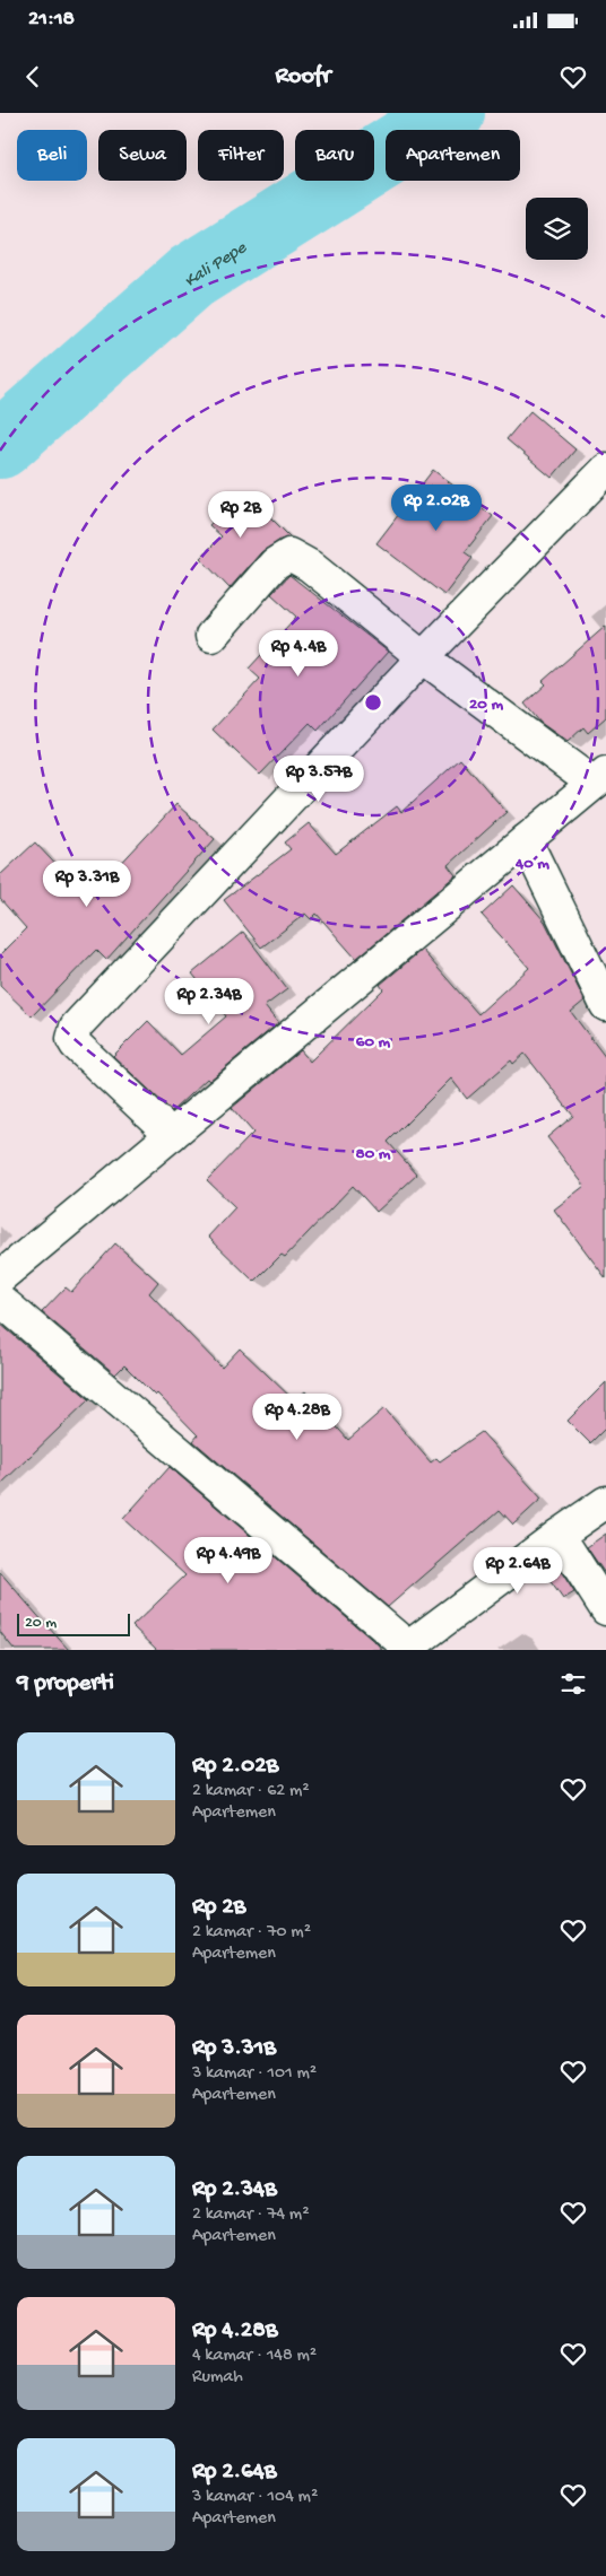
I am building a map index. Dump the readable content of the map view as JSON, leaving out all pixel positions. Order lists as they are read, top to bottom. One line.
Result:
{"water":["Kali Pepe"],"scale_bar":"20 m","page":{"status":"21:18","header":"Roofr","chip":["Beli","Sewa","Filter","Baru","Apartemen"],"price":["Rp 2.02B","Rp 2B","Rp 4.4B","Rp 3.57B","Rp 3.31B","Rp 2.34B","Rp 4.28B","Rp 4.49B","Rp 2.64B"],"scale":"20 m","heading":"9 properti","list":[{"name":"Rp 2.02B","note":"2 kamar · 62 m² · Apartemen"},{"name":"Rp 2B","note":"2 kamar · 70 m² · Apartemen"},{"name":"Rp 3.31B","note":"3 kamar · 101 m² · Apartemen"},{"name":"Rp 2.34B","note":"2 kamar · 74 m² · Apartemen"},{"name":"Rp 4.28B","note":"4 kamar · 148 m² · Rumah"},{"name":"Rp 2.64B","note":"3 kamar · 104 m² · Apartemen"}]},"rings":["20 m","40 m","60 m","80 m"]}
